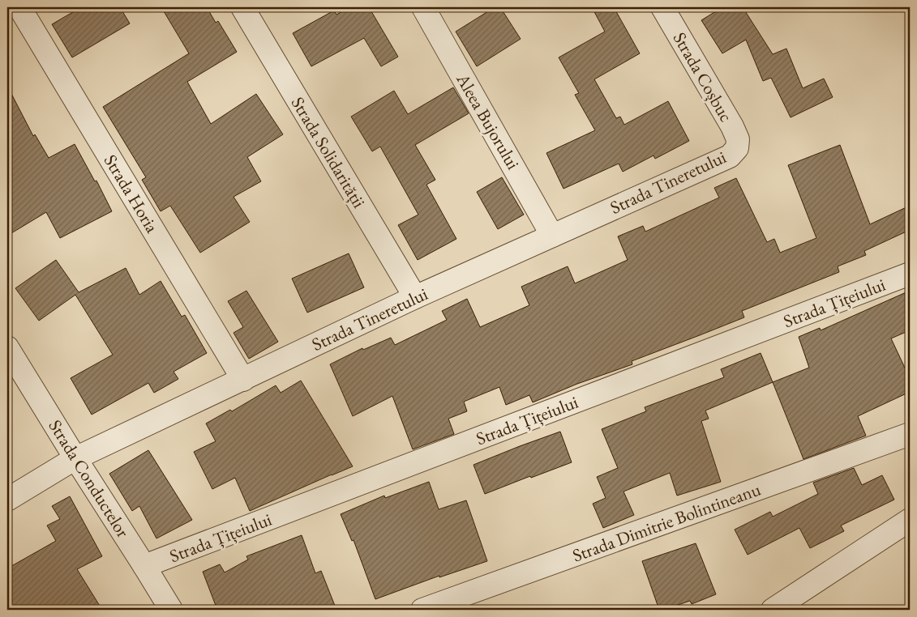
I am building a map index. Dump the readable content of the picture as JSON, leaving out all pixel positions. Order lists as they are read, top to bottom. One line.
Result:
{"streets":{"street":["Strada Coșbuc","Aleea Bujorului","Strada Solidarității","Strada Tineretului","Strada Horia","Strada Țițeiului","Strada Conductelor","Strada Dimitrie Bolintineanu"]},"crossings":[["Strada Coșbuc","Strada Tineretului"],["Aleea Bujorului","Strada Tineretului"],["Strada Solidarității","Strada Tineretului"],["Strada Tineretului","Strada Horia"],["Strada Tineretului","Strada Conductelor"],["Strada Țițeiului","Strada Conductelor"]]}
